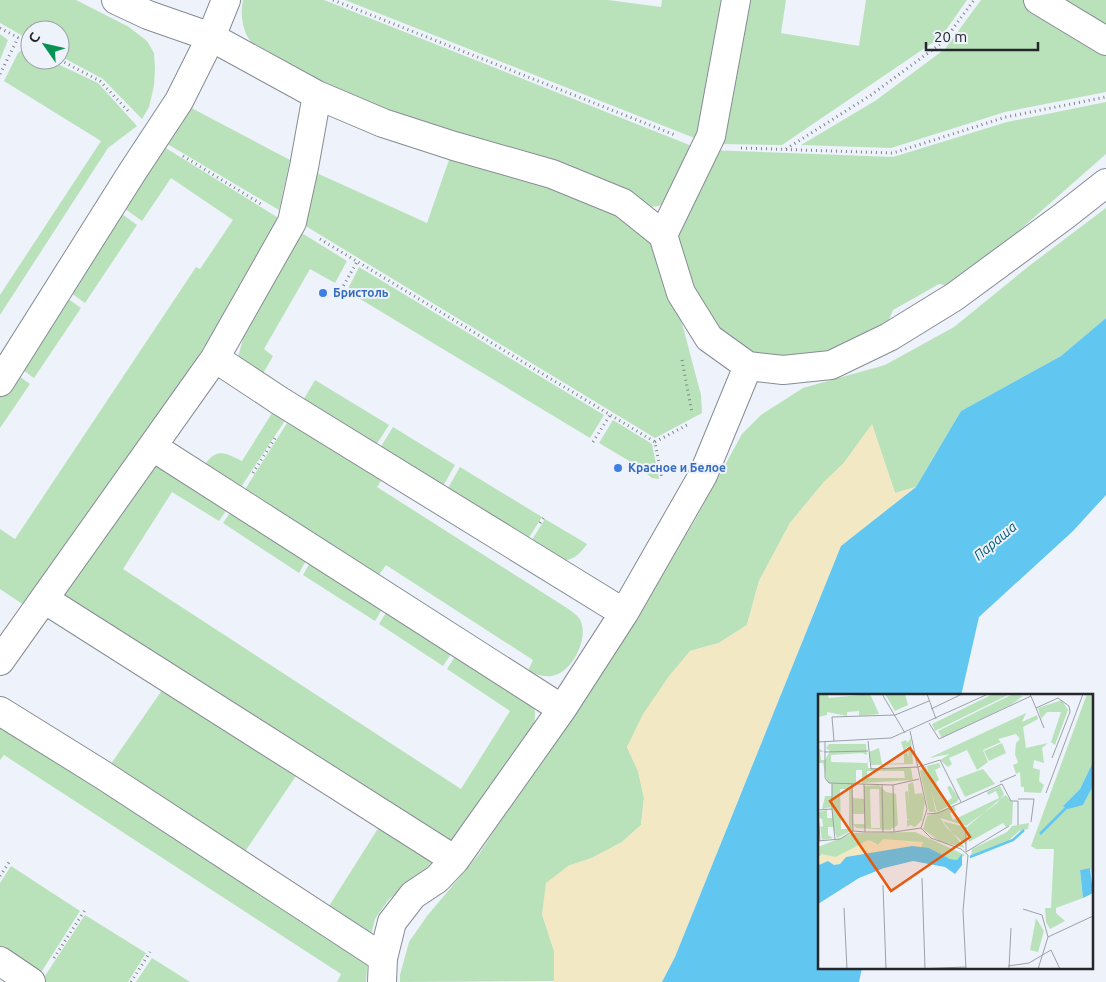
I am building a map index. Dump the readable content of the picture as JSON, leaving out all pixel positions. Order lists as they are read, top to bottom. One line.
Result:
{"water":["Параша"],"places":["Бристоль","Красное и Белое"],"scale_bar":"20 m","north":"top left"}
